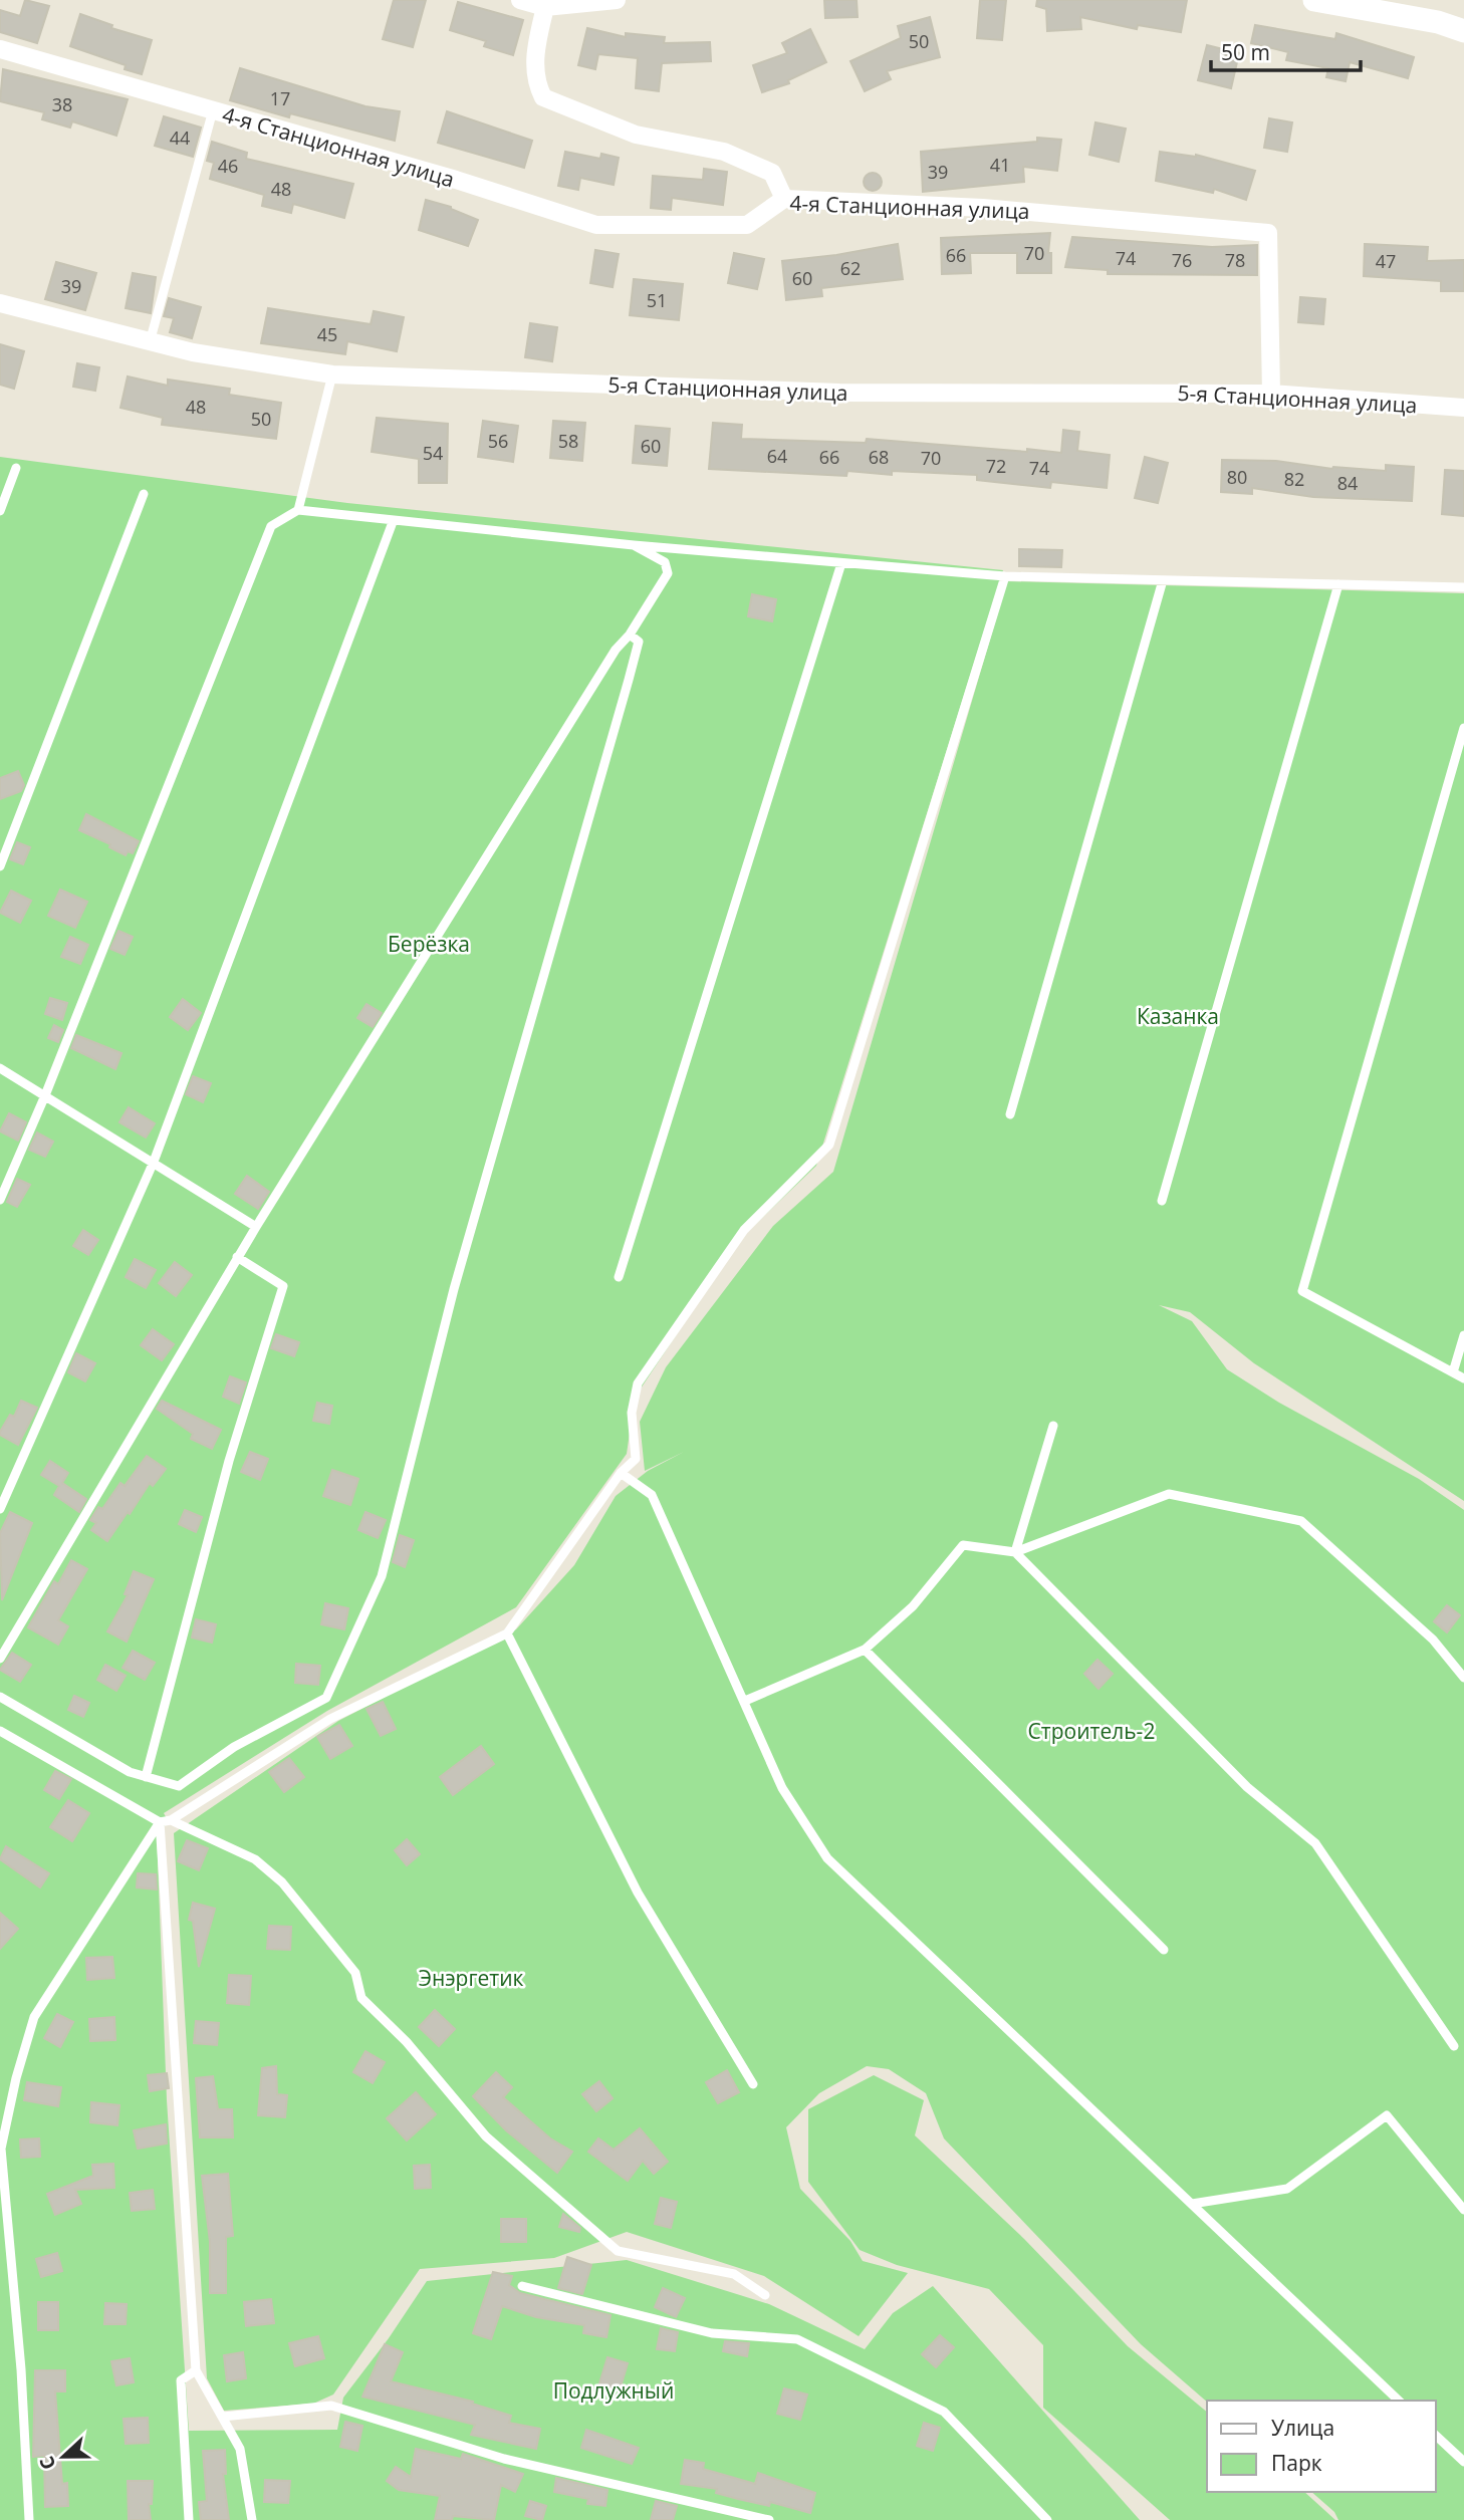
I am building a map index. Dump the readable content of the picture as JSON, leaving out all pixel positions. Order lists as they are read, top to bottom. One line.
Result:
{"streets":{"street":["4-я Станционная улица","5-я Станционная улица"]},"crossings":[["4-я Станционная улица","5-я Станционная улица"]],"parks":["Берёзка","Казанка","Строитель-2","Энэргетик","Подлужный"],"house_numbers":["50","17","38","44","41","46","39","48","70","66","74","76","78","47","62","60","39","51","45","48","50","56","58","60","54","64","66","68","70","72","74","80","82","84"],"legend":["Улица","Парк"],"scale_bar":"50 m","north":"left"}
